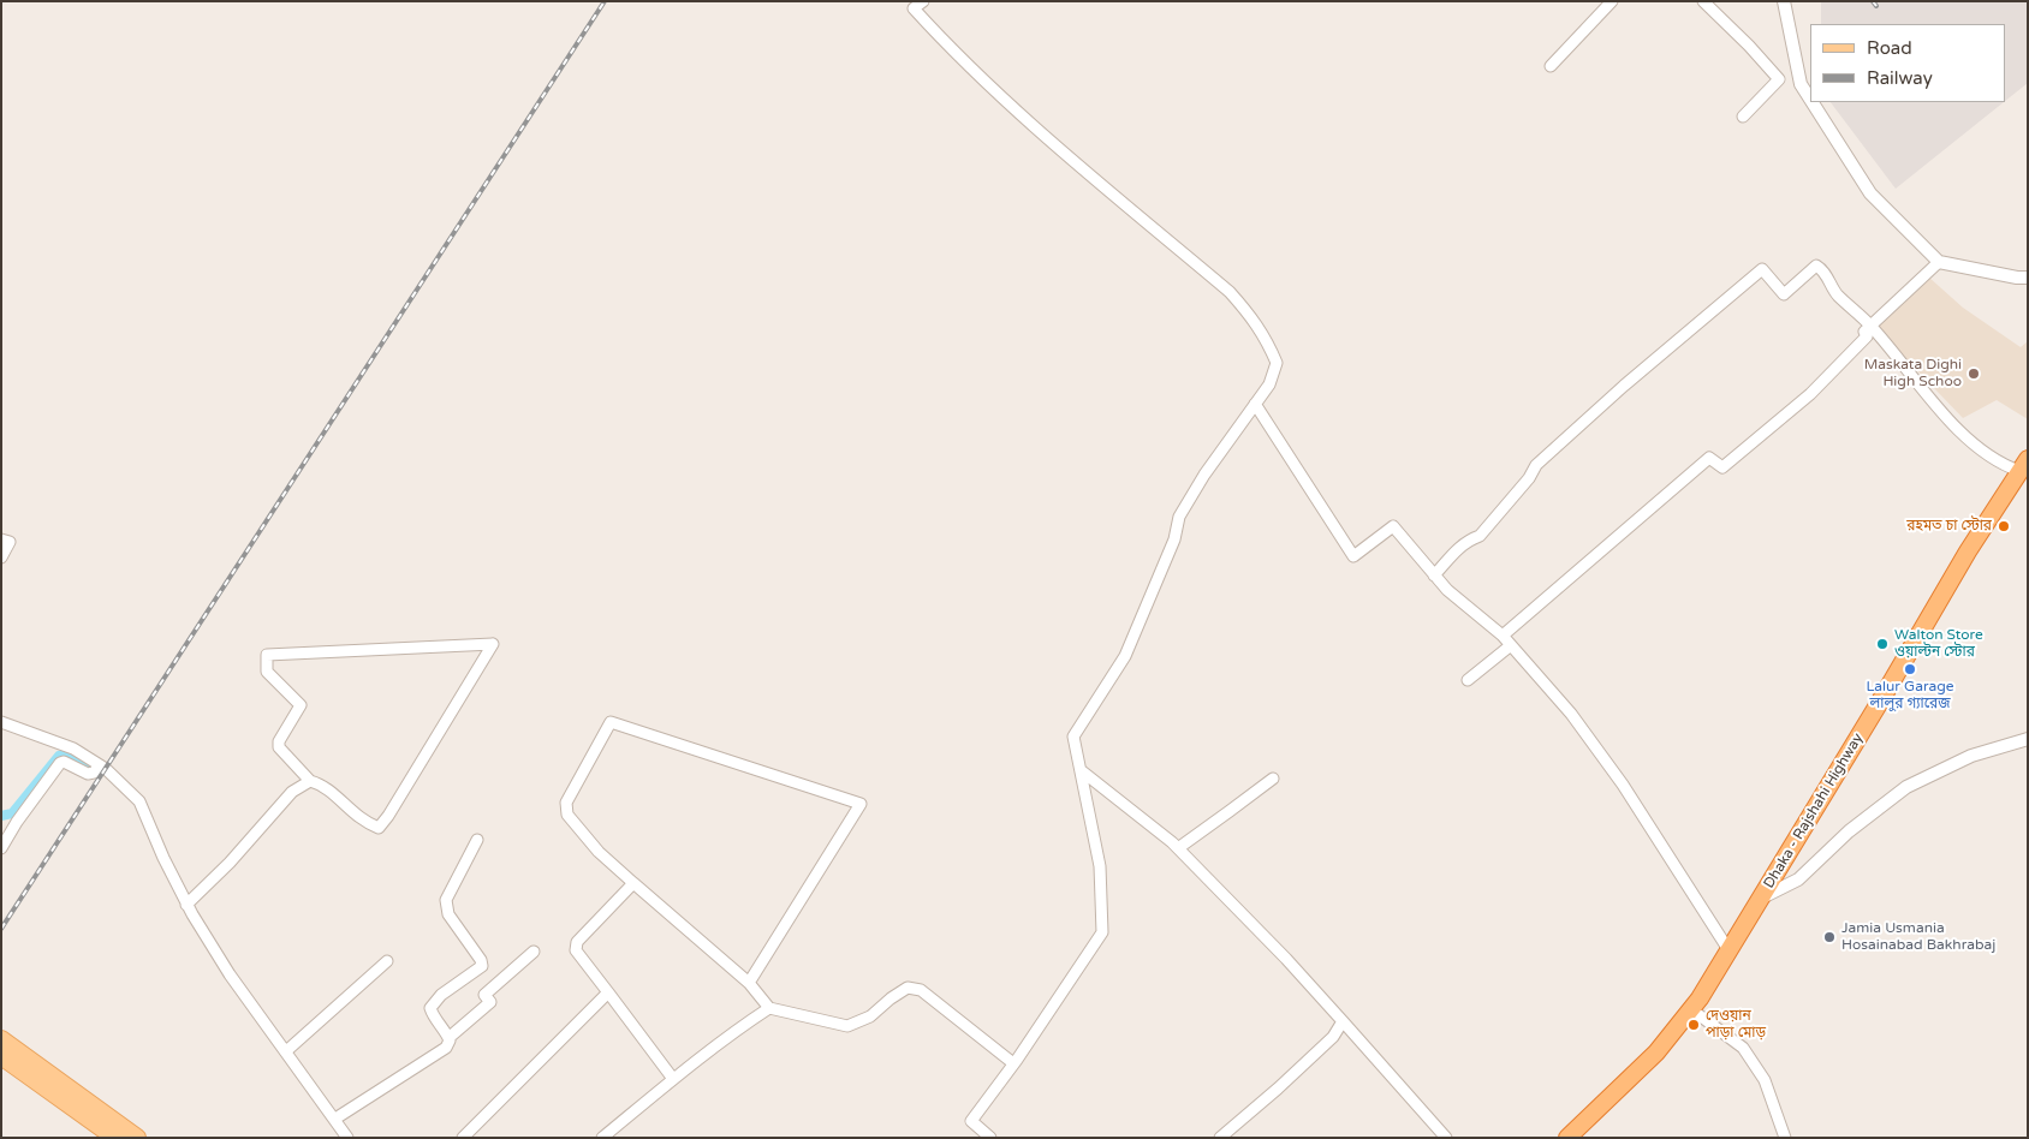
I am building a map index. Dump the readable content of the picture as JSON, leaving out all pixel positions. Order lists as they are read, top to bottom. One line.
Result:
{"streets":{"highway":["Dhaka - Rajshahi Highway"]},"places":["Maskata Dighi High Schoo","রহমত চা স্টোর","Walton Store ওয়াল্টন স্টোর","Lalur Garage লালুর গ্যারেজ","Jamia Usmania Hosainabad Bakhrabaj","দেওয়ান পাড়া মোড়"],"legend":["Road","Railway"]}
